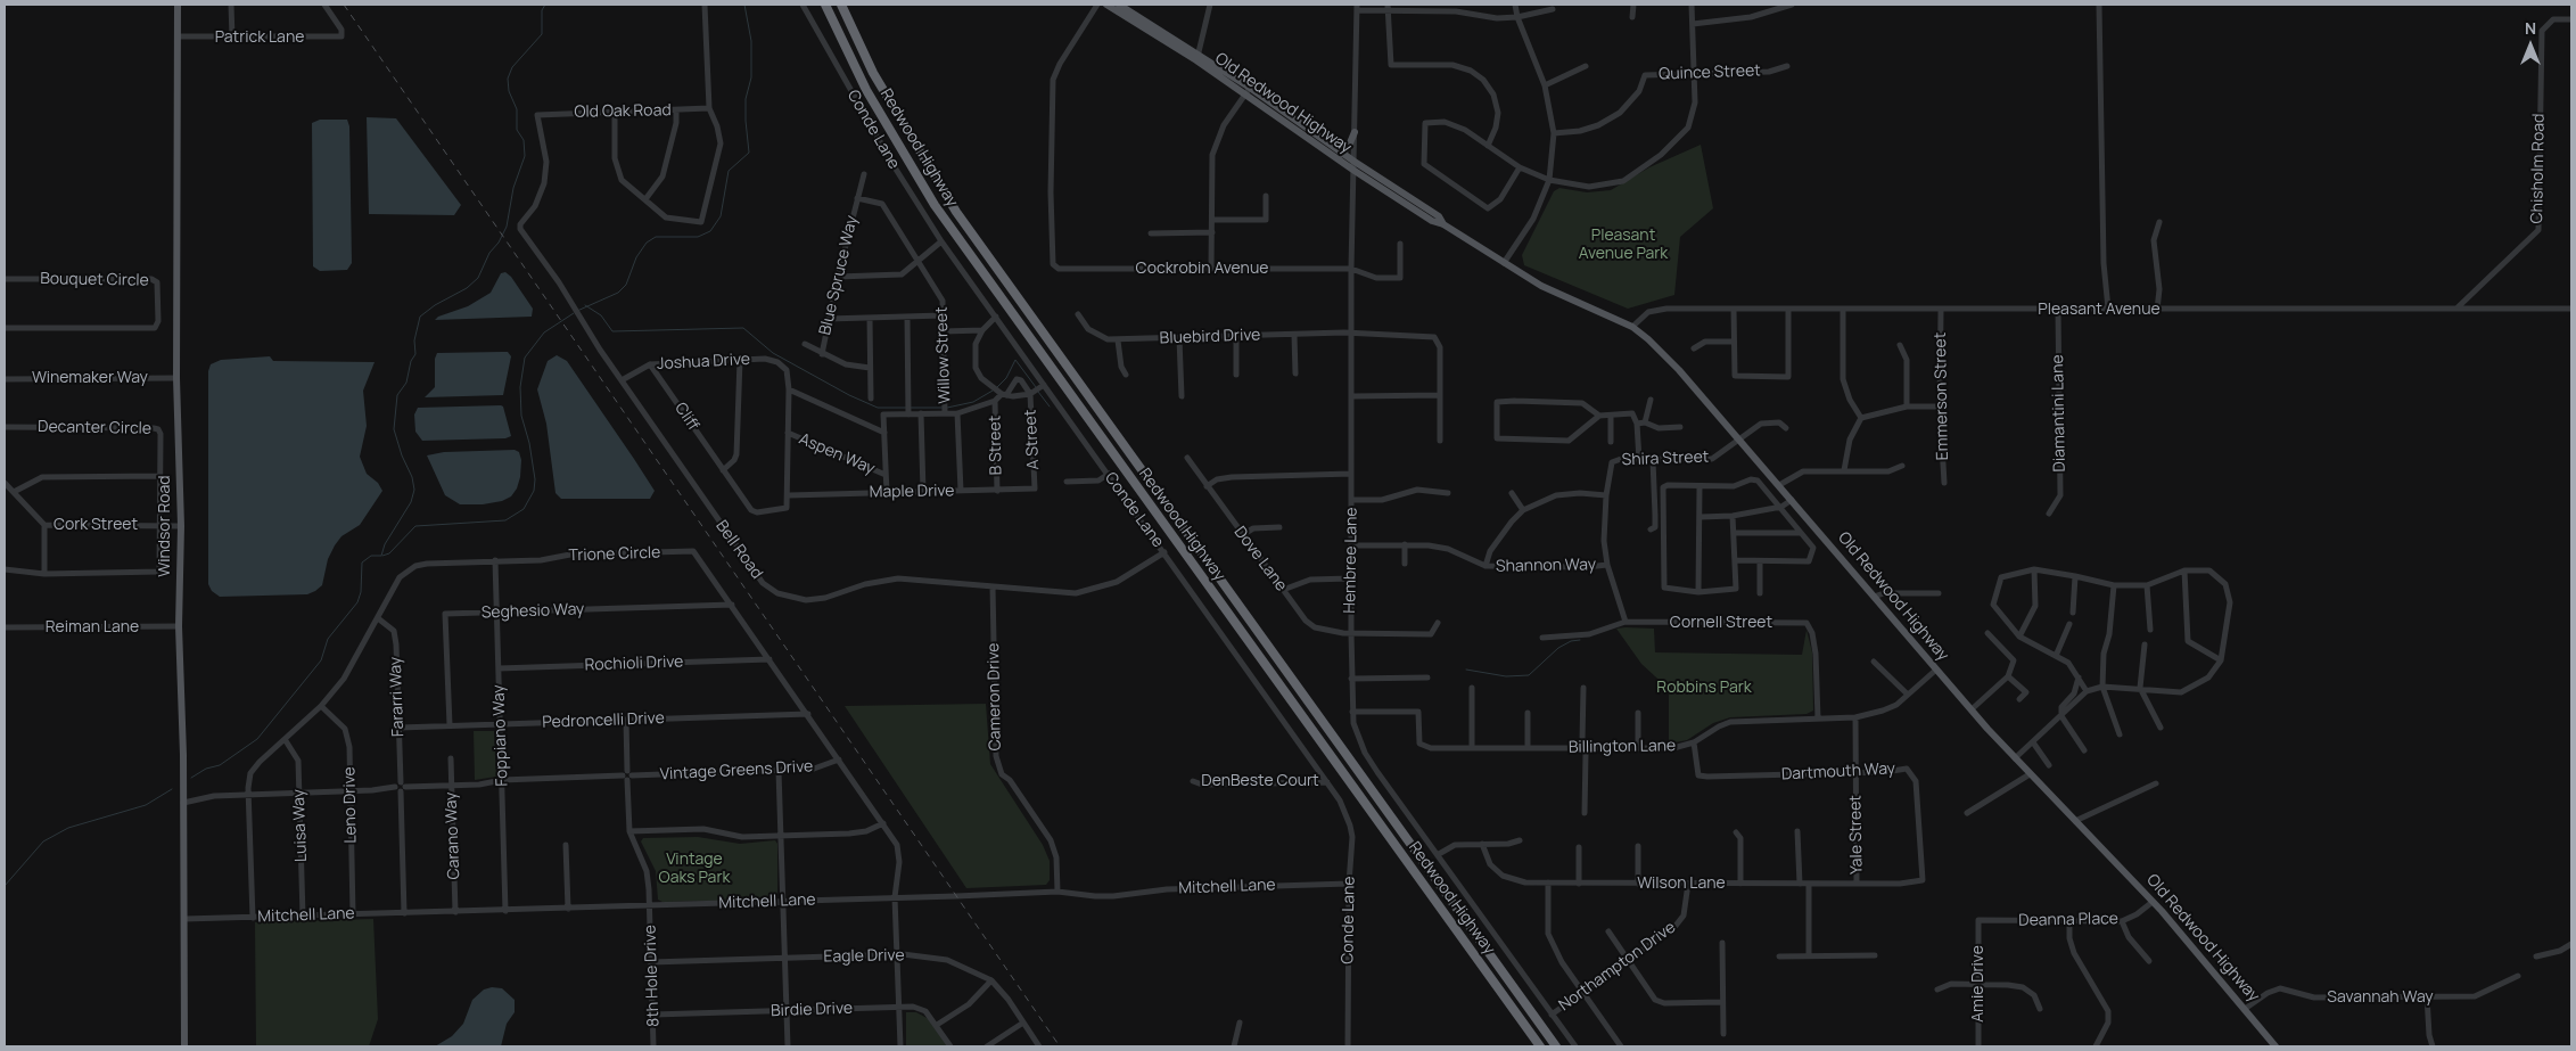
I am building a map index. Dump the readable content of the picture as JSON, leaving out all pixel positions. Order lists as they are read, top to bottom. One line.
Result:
{"streets":{"highway":["Redwood Highway"],"main road":["Old Redwood Highway","Windsor Road"],"street":["Patrick Lane","Quince Street","Old Oak Road","Conde Lane","Chisholm Road","Cockrobin Avenue","Blue Spruce Way","Bouquet Circle","Pleasant Avenue","Bluebird Drive","Willow Street","Joshua Drive","Winemaker Way","Emmerson Street","Diamantini Lane","Cliff","Decanter Circle","A Street","B Street","Aspen Way","Shira Street","Maple Drive","Cork Street","Bell Road","Trione Circle","Dove Lane","Hembree Lane","Shannon Way","Seghesio Way","Cornell Street","Reiman Lane","Rochioli Drive","Fararri Way","Cameron Drive","Pedroncelli Drive","Foppiano Way","Billington Lane","Vintage Greens Drive","Dartmouth Way","DenBeste Court","Leno Drive","Luisa Way","Yale Street","Carano Way","Wilson Lane","Mitchell Lane","Deanna Place","Eagle Drive","Northampton Drive","8th Hole Drive","Amie Drive","Savannah Way","Birdie Drive"]},"crossings":[["Patrick Lane","Windsor Road"],["Old Redwood Highway","Pleasant Avenue"],["Old Redwood Highway","Shira Street"],["Old Redwood Highway","Hembree Lane"],["Old Redwood Highway","Billington Lane"],["Old Redwood Highway","Deanna Place"],["Old Redwood Highway","Savannah Way"],["Old Oak Road","Bell Road"],["Conde Lane","A Street"],["Conde Lane","Bell Road"],["Conde Lane","DenBeste Court"],["Conde Lane","Mitchell Lane"],["Chisholm Road","Pleasant Avenue"],["Cockrobin Avenue","Hembree Lane"],["Blue Spruce Way","Willow Street"],["Pleasant Avenue","Emmerson Street"],["Pleasant Avenue","Diamantini Lane"],["Bluebird Drive","Hembree Lane"],["Joshua Drive","Cliff"],["Joshua Drive","Bell Road"],["Winemaker Way","Windsor Road"],["Cliff","Maple Drive"],["Decanter Circle","Cork Street"],["A Street","Maple Drive"],["B Street","Maple Drive"],["Shira Street","Shannon Way"],["Shira Street","Cornell Street"],["Cork Street","Windsor Road"],["Windsor Road","Reiman Lane"],["Windsor Road","Vintage Greens Drive"],["Windsor Road","Mitchell Lane"],["Bell Road","Cameron Drive"],["Trione Circle","Seghesio Way"],["Trione Circle","Rochioli Drive"],["Trione Circle","Fararri Way"],["Trione Circle","Pedroncelli Drive"],["Trione Circle","Foppiano Way"],["Trione Circle","Vintage Greens Drive"],["Trione Circle","Leno Drive"],["Trione Circle","Luisa Way"],["Trione Circle","Mitchell Lane"],["Trione Circle","Eagle Drive"],["Trione Circle","Birdie Drive"],["Dove Lane","Hembree Lane"],["Hembree Lane","Shannon Way"],["Hembree Lane","Billington Lane"],["Hembree Lane","Northampton Drive"],["Seghesio Way","Pedroncelli Drive"],["Seghesio Way","Foppiano Way"],["Cornell Street","Billington Lane"],["Rochioli Drive","Foppiano Way"],["Fararri Way","Pedroncelli Drive"],["Fararri Way","Vintage Greens Drive"],["Fararri Way","Mitchell Lane"],["Cameron Drive","Mitchell Lane"],["Pedroncelli Drive","Foppiano Way"],["Foppiano Way","Vintage Greens Drive"],["Foppiano Way","Mitchell Lane"],["Billington Lane","Dartmouth Way"],["Billington Lane","Yale Street"],["Vintage Greens Drive","Leno Drive"],["Vintage Greens Drive","Luisa Way"],["Vintage Greens Drive","Carano Way"],["Dartmouth Way","Yale Street"],["Dartmouth Way","Wilson Lane"],["Leno Drive","Mitchell Lane"],["Luisa Way","Mitchell Lane"],["Yale Street","Wilson Lane"],["Carano Way","Mitchell Lane"],["Wilson Lane","Northampton Drive"],["Mitchell Lane","8th Hole Drive"],["Deanna Place","Amie Drive"],["Eagle Drive","8th Hole Drive"],["8th Hole Drive","Birdie Drive"]],"parks":["Pleasant Avenue Park","Robbins Park","Vintage Oaks Park"],"north":"top"}
